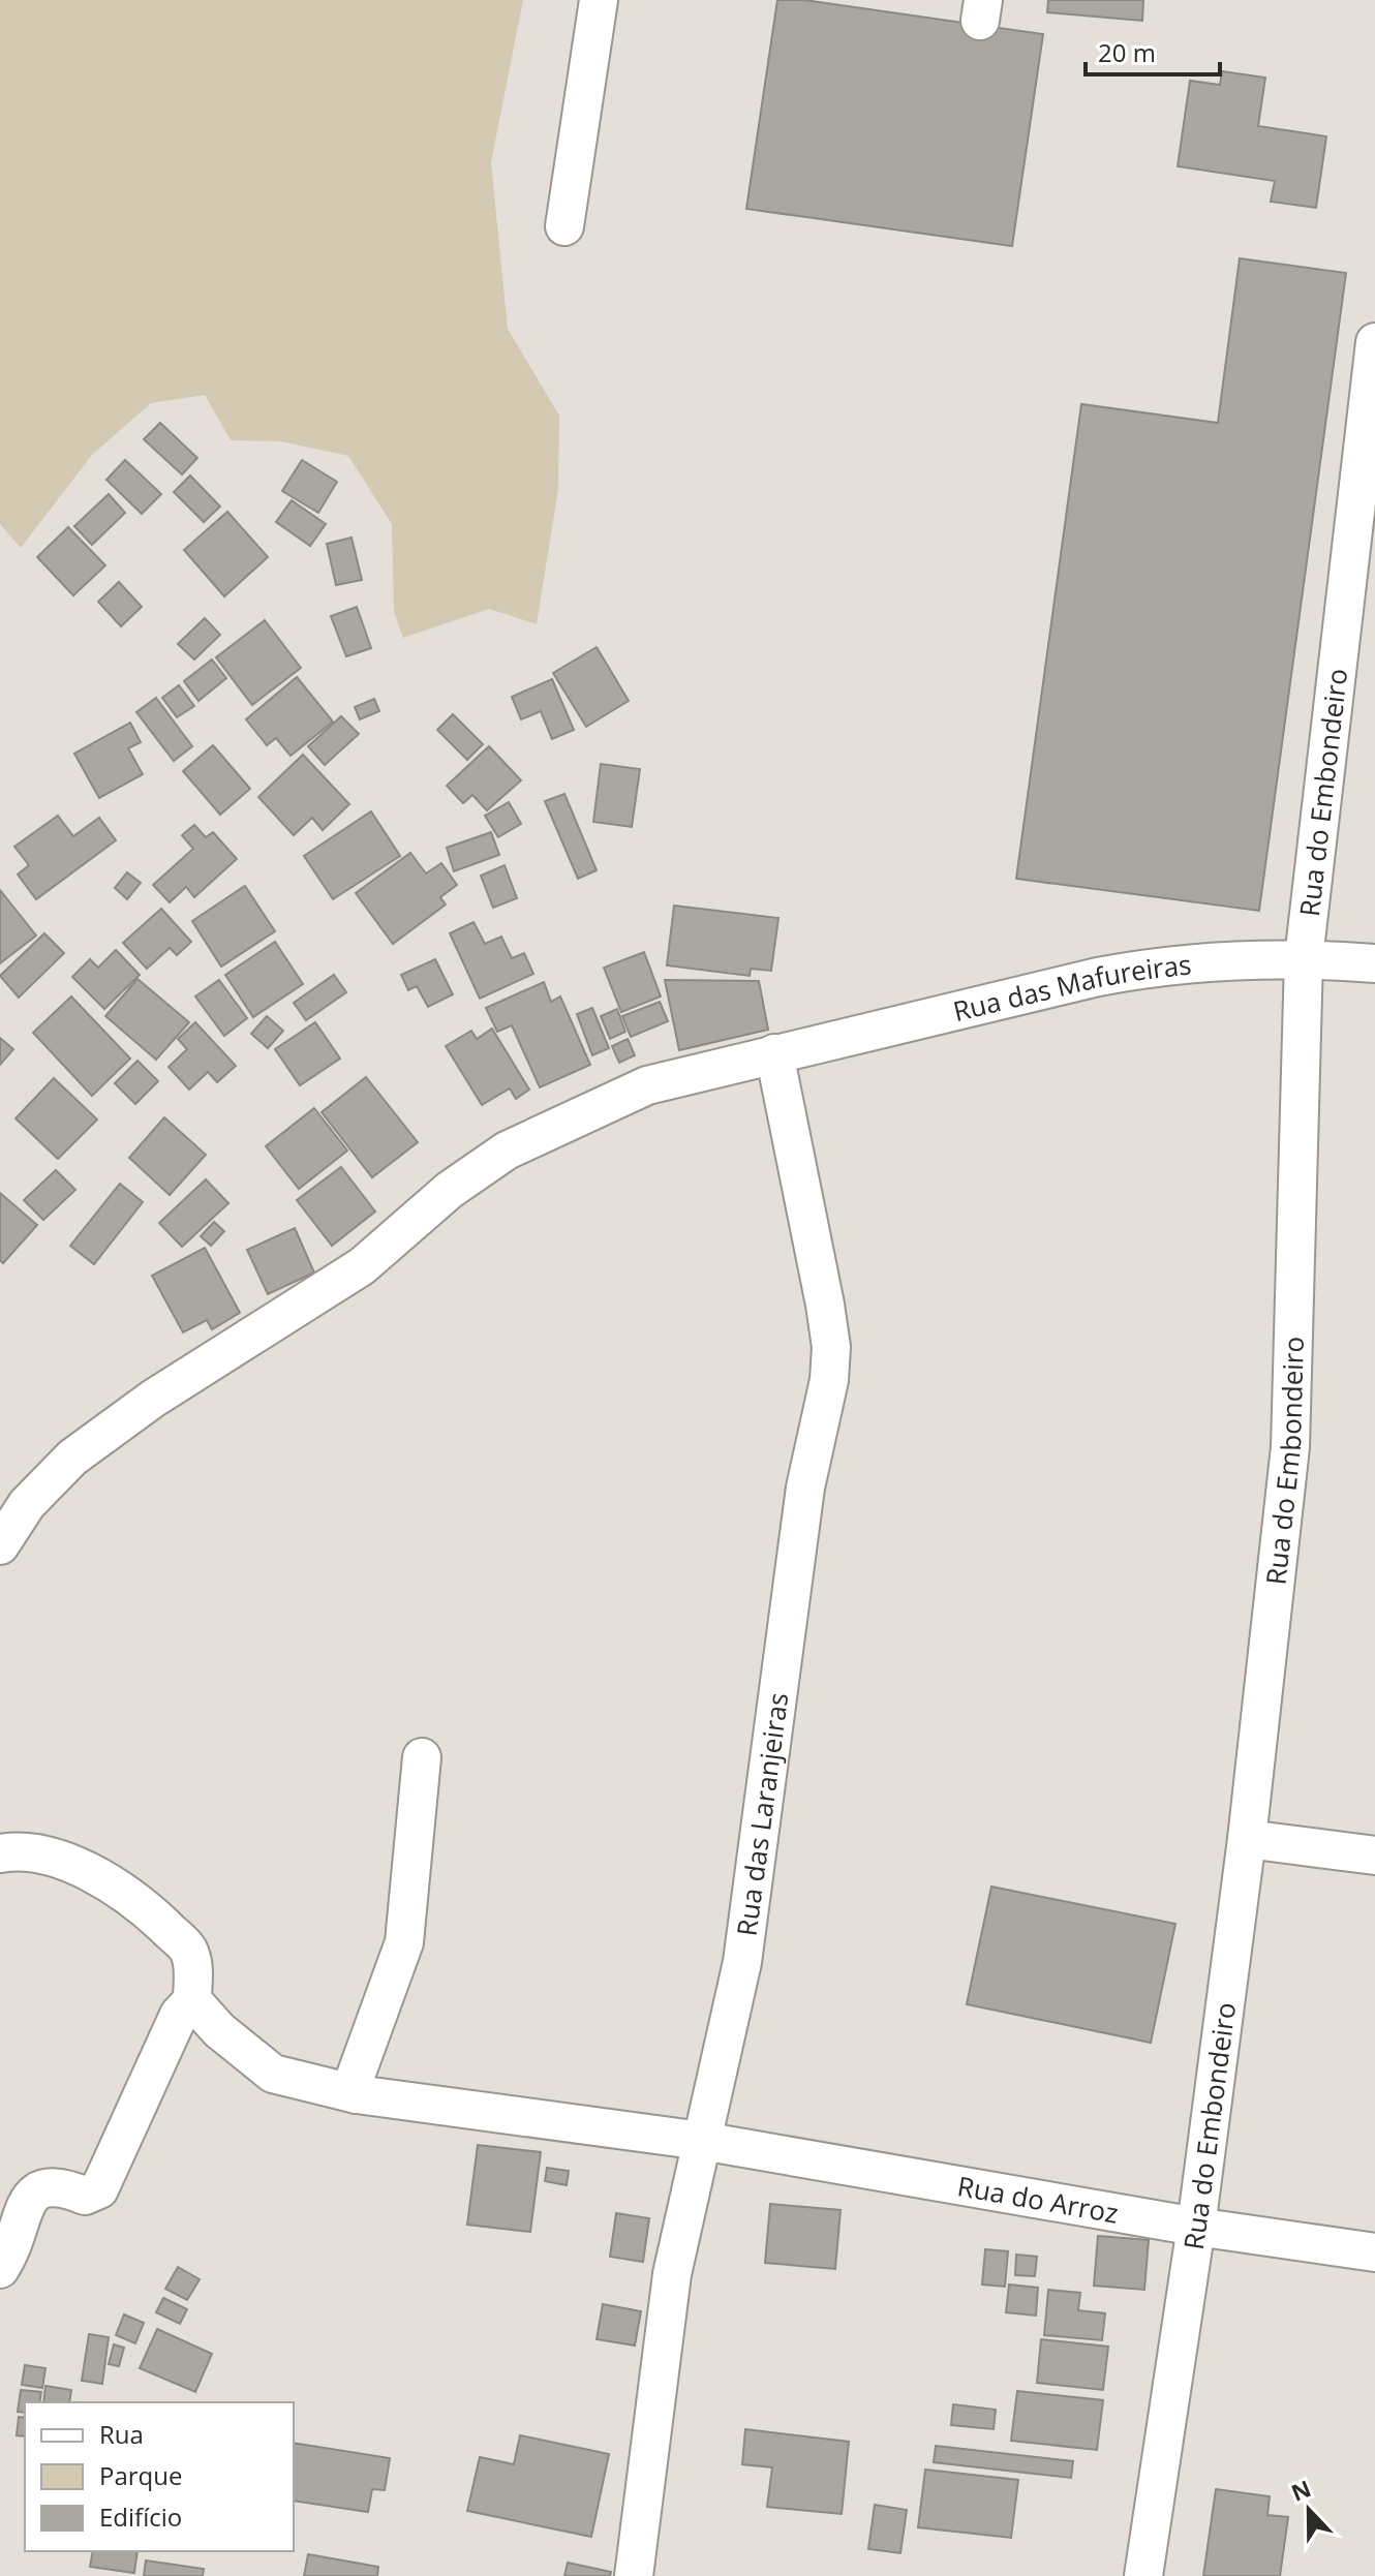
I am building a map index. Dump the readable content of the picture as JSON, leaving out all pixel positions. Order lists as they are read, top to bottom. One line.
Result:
{"streets":{"street":["Rua do Embondeiro","Rua das Mafureiras","Rua das Laranjeiras","Rua do Arroz"]},"crossings":[["Rua do Embondeiro","Rua das Mafureiras"],["Rua do Embondeiro","Rua do Arroz"],["Rua das Mafureiras","Rua das Laranjeiras"],["Rua das Laranjeiras","Rua do Arroz"]],"legend":["Rua","Parque","Edifício"],"scale_bar":"20 m","north":"top"}
